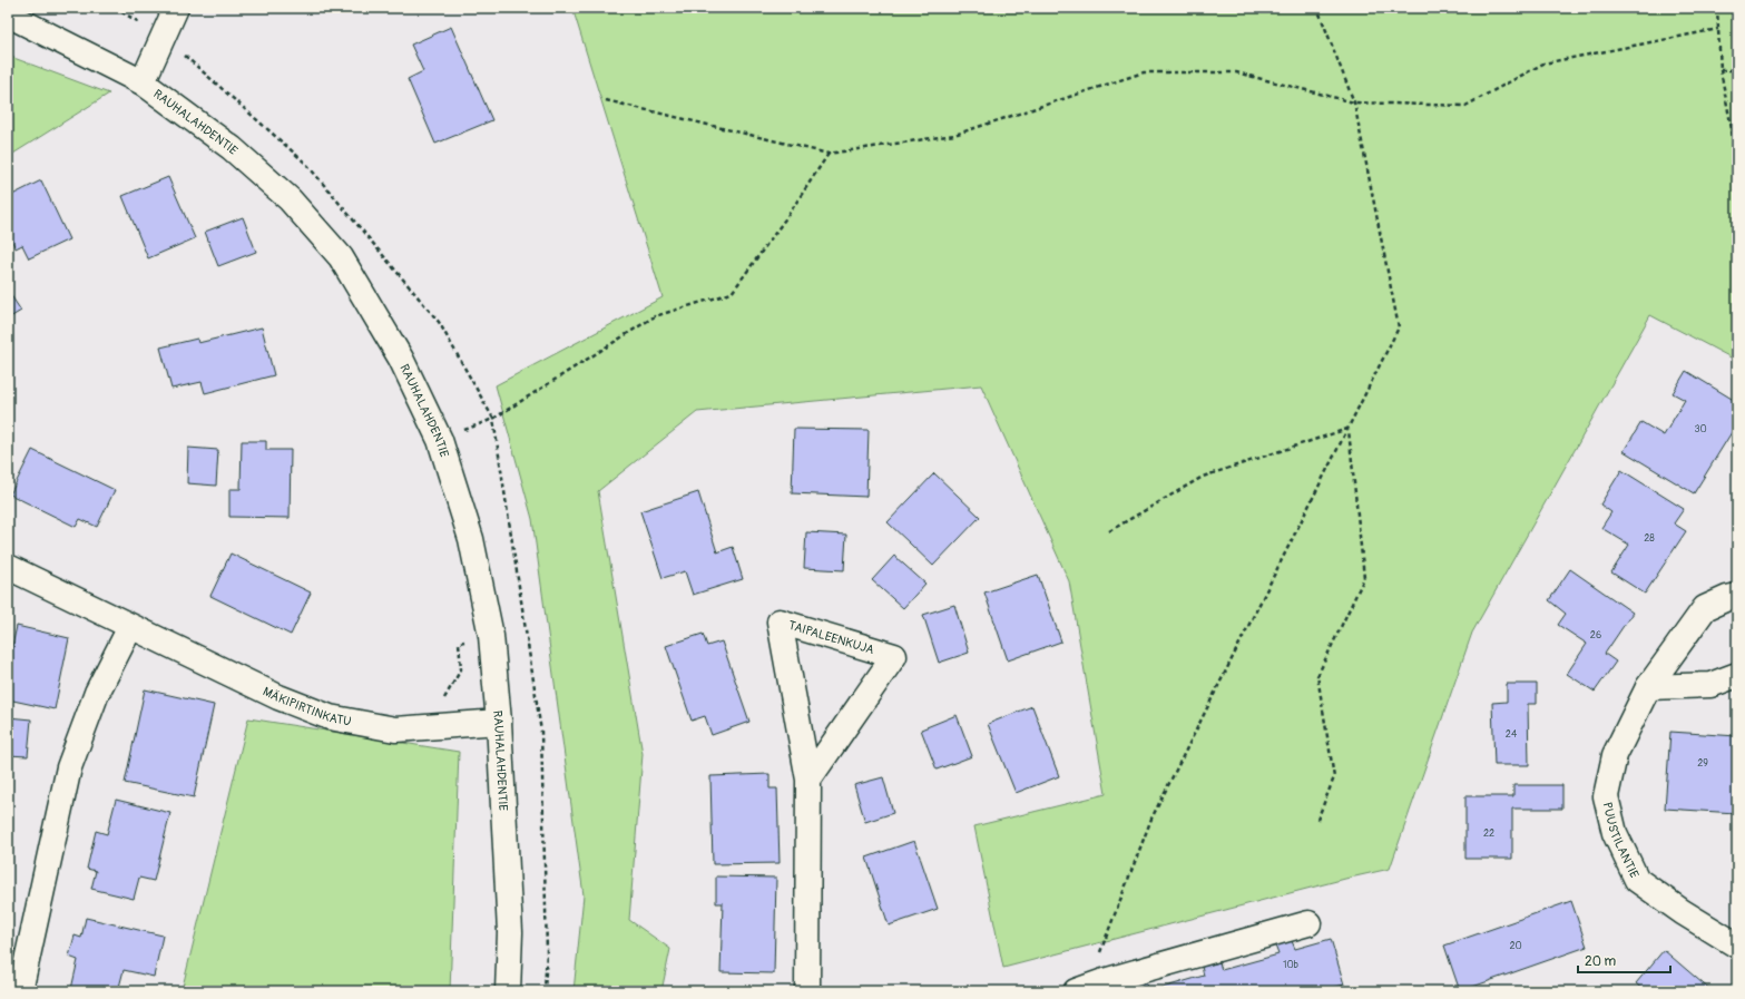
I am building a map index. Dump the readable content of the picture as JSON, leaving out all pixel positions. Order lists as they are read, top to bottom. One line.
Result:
{"streets":{"street":["RAUHALAHDENTIE","TAIPALEENKUJA","MÄKIPIRTINKATU","PUUSTILANTIE"]},"crossings":[["RAUHALAHDENTIE","MÄKIPIRTINKATU"]],"house_numbers":["30","28","26","24","29","22","20","10b"],"scale_bar":"20 m"}
